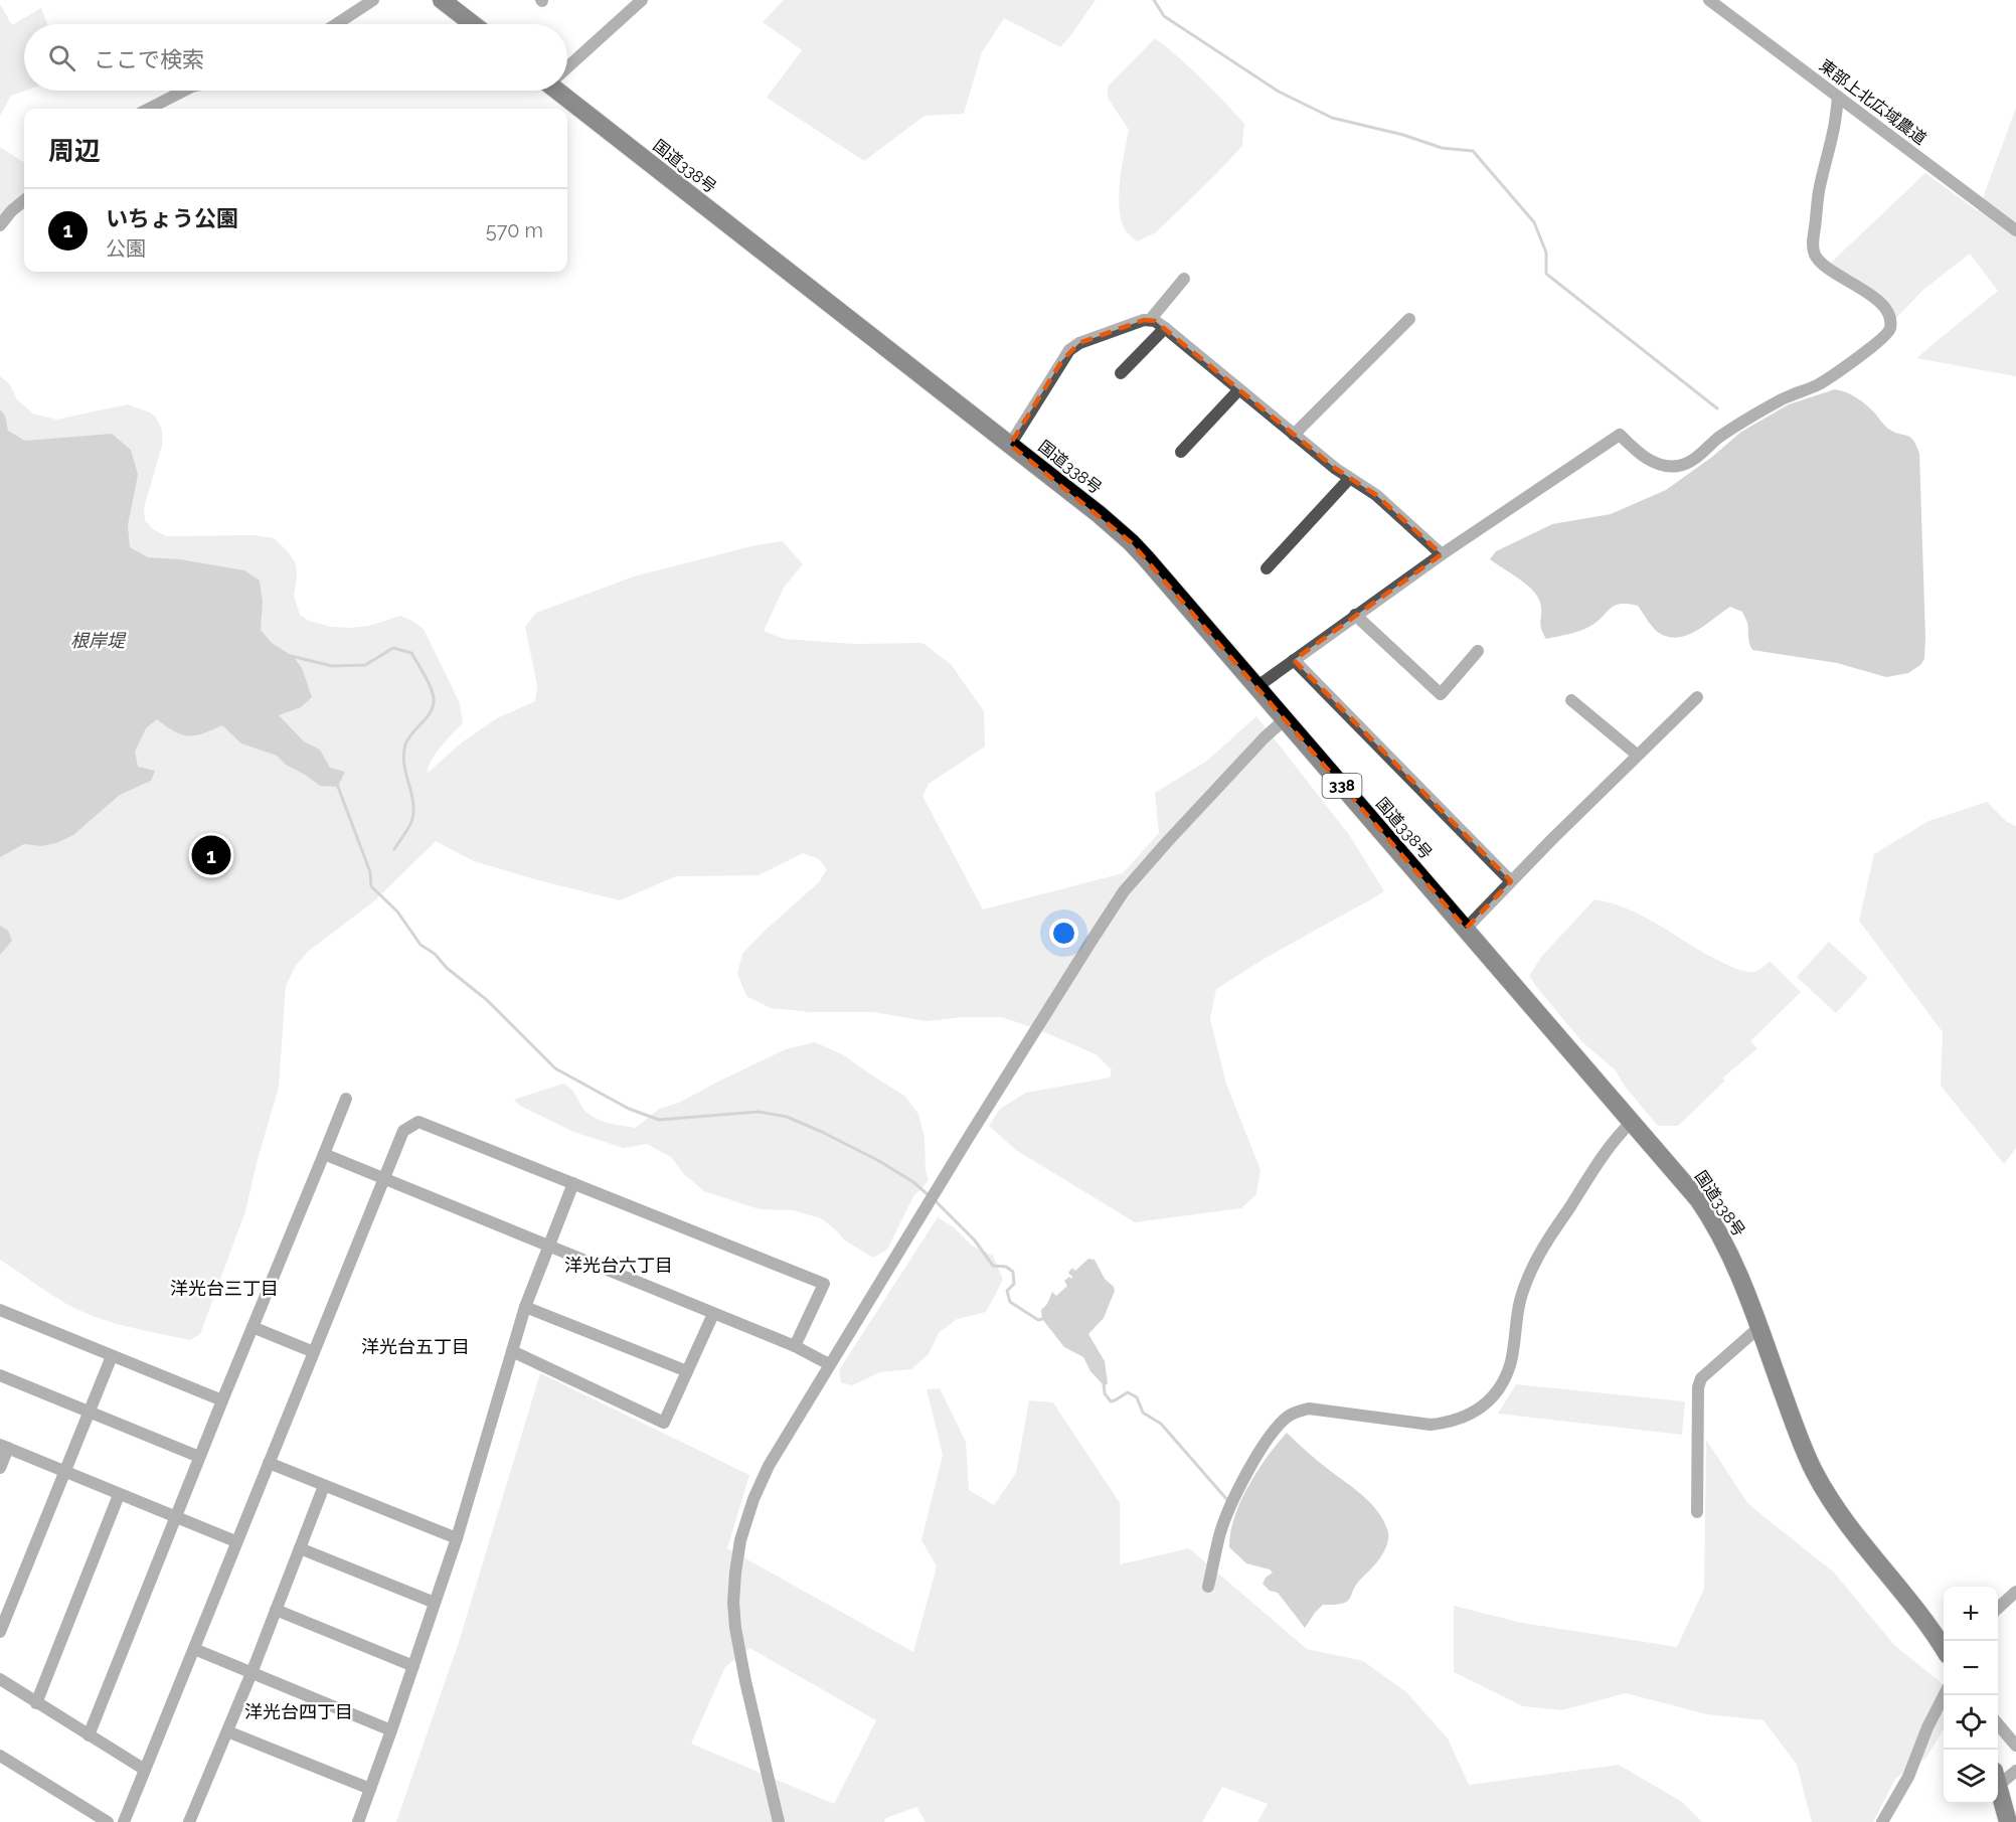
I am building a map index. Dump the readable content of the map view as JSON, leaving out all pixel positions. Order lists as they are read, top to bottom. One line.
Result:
{"streets":{"highway":["国道338号","338"],"street":["東部上北広域農道"]},"districts":["洋光台六丁目","洋光台三丁目","洋光台五丁目","洋光台四丁目"],"water":["根岸堤"],"page":{"search":"ここで検索","heading":"周辺","list":[{"mark":"1","name":"いちょう公園","note":"公園","value":"570 m"}],"pins":"1","map_buttons":["+","−"]}}
